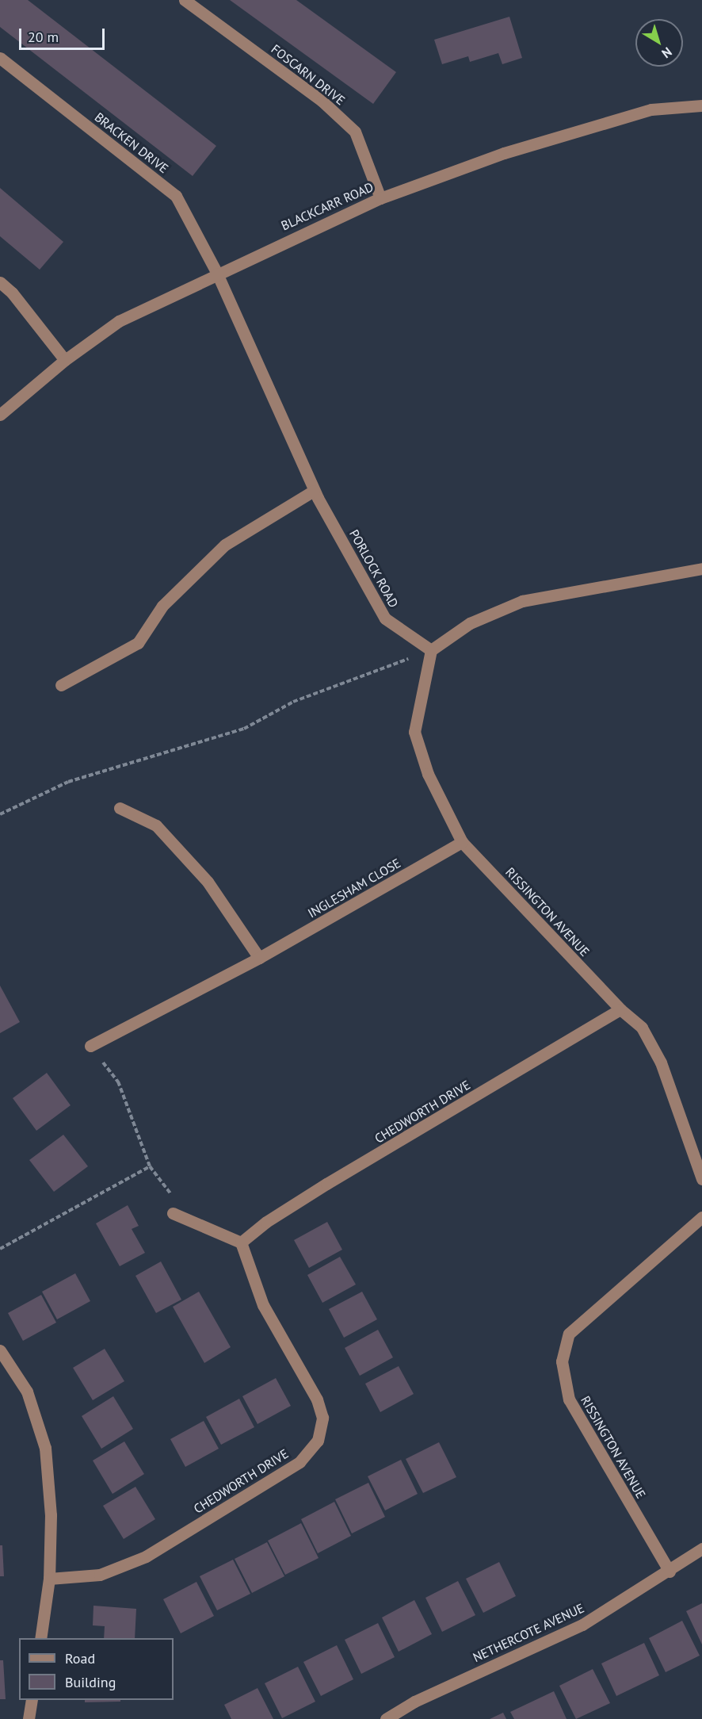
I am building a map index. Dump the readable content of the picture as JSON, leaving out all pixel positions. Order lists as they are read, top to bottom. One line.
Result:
{"streets":{"street":["FOSCARN DRIVE","BRACKEN DRIVE","BLACKCARR ROAD","PORLOCK ROAD","INGLESHAM CLOSE","RISSINGTON AVENUE","CHEDWORTH DRIVE","NETHERCOTE AVENUE"]},"crossings":[["FOSCARN DRIVE","BLACKCARR ROAD"],["BRACKEN DRIVE","BLACKCARR ROAD"],["BRACKEN DRIVE","PORLOCK ROAD"],["BLACKCARR ROAD","PORLOCK ROAD"],["PORLOCK ROAD","RISSINGTON AVENUE"],["INGLESHAM CLOSE","RISSINGTON AVENUE"],["RISSINGTON AVENUE","CHEDWORTH DRIVE"],["RISSINGTON AVENUE","NETHERCOTE AVENUE"]],"legend":["Road","Building"],"scale_bar":"20 m","north":"bottom right"}
